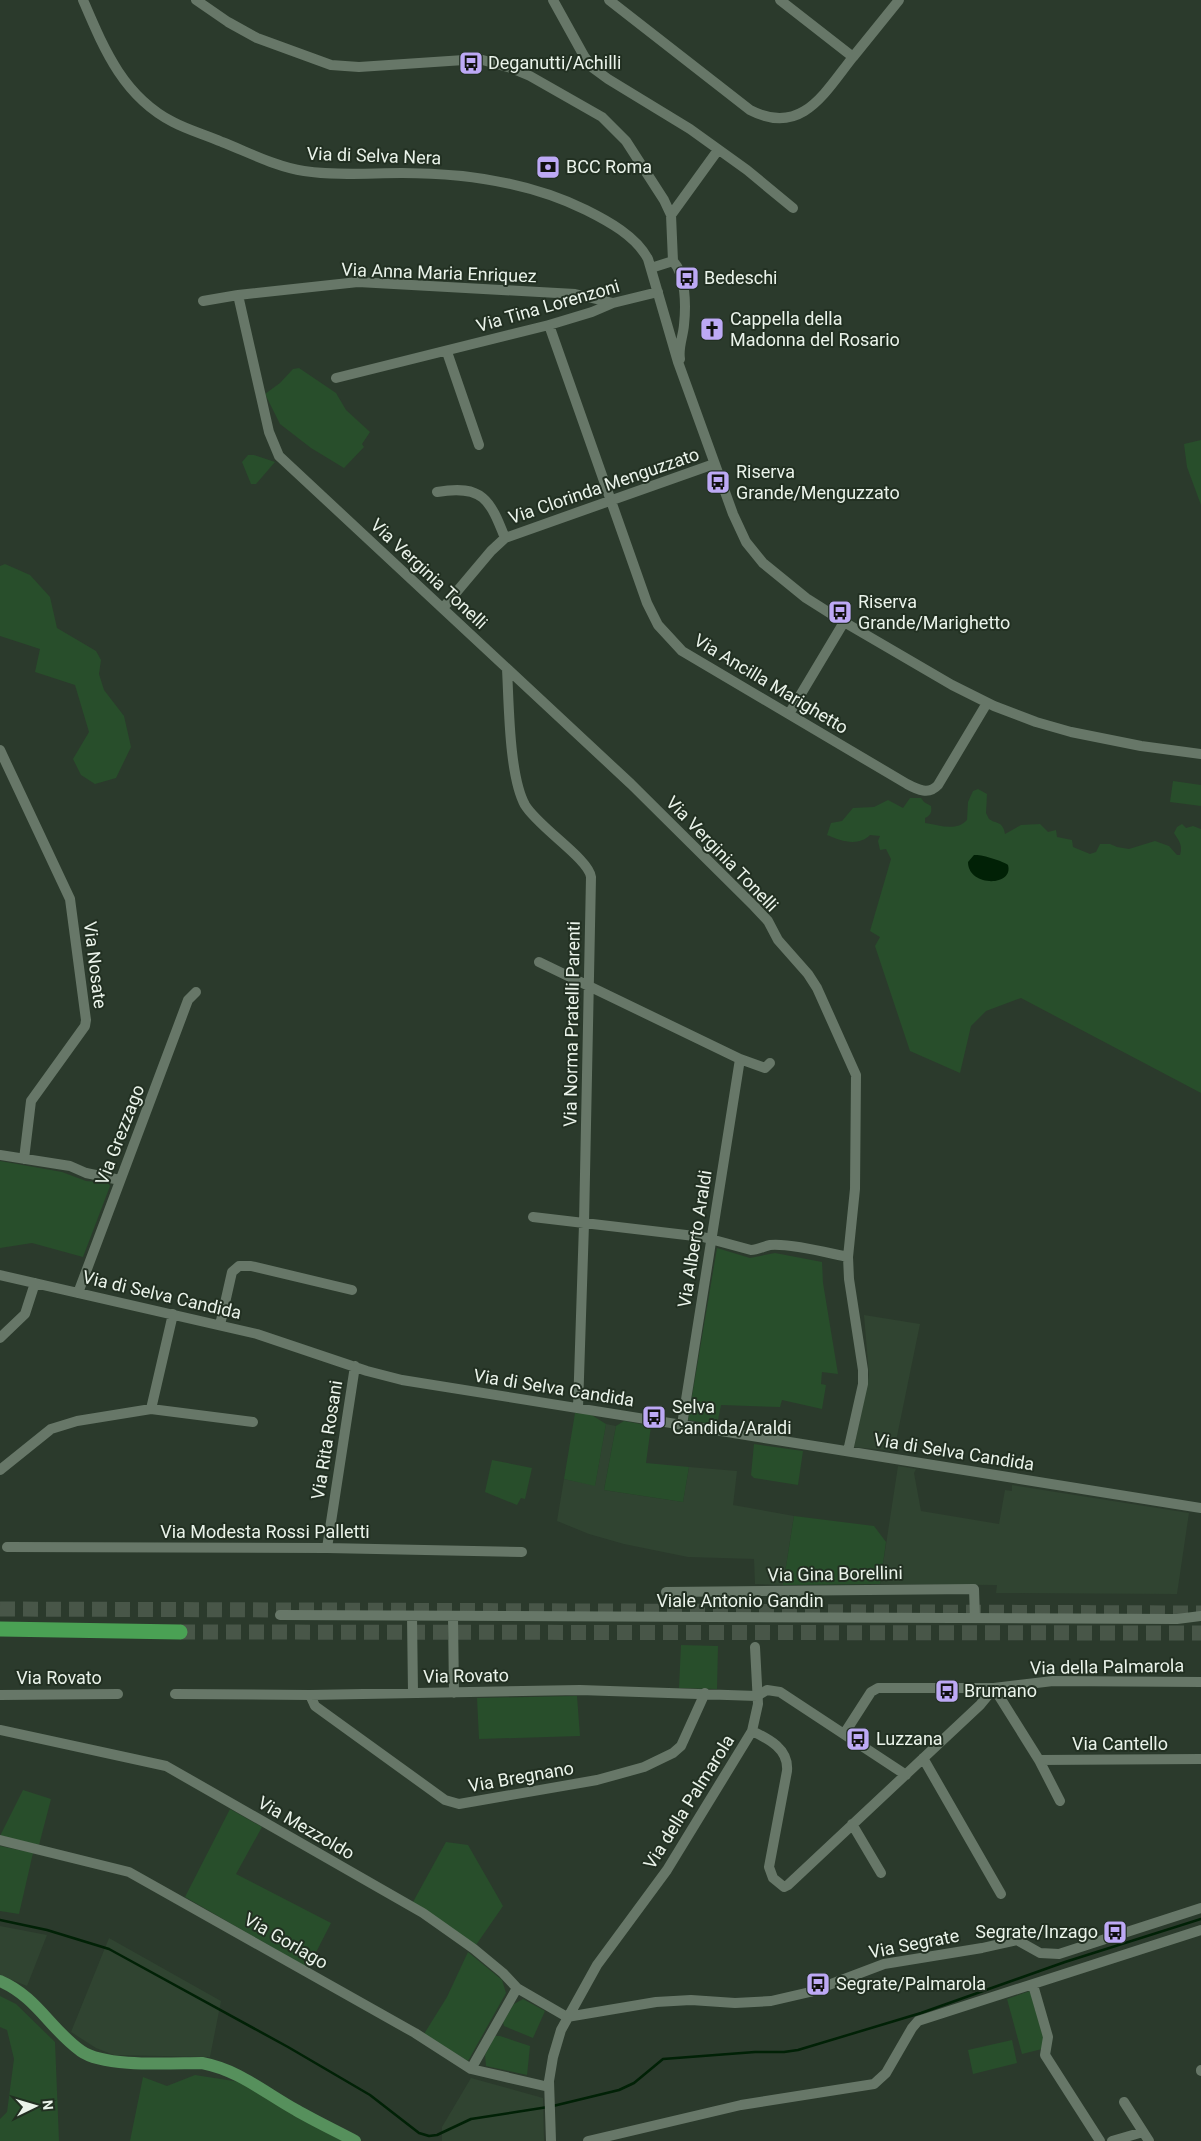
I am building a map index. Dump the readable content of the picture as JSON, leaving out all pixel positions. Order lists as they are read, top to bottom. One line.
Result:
{"streets":{"street":["Via di Selva Nera","Via Anna Maria Enriquez","Via Tina Lorenzoni","Via Clorinda Menguzzato","Via Verginia Tonelli","Via Ancilla Marighetto","Via Nosate","Via Norma Pratelli Parenti","Via Grezzago","Via Alberto Araldi","Via di Selva Candida","Via Rita Rosani","Via Modesta Rossi Palletti","Via Gina Borellini","Viale Antonio Gandin","Via della Palmarola","Via Rovato","Via Cantello","Via Bregnano","Via Mezzoldo","Via Gorlago","Via Segrate"]},"crossings":[["Via di Selva Nera","Via Tina Lorenzoni"],["Via Anna Maria Enriquez","Via Tina Lorenzoni"],["Via Anna Maria Enriquez","Via Verginia Tonelli"],["Via Tina Lorenzoni","Via Ancilla Marighetto"],["Via Clorinda Menguzzato","Via Verginia Tonelli"],["Via Clorinda Menguzzato","Via Ancilla Marighetto"],["Via Verginia Tonelli","Via Norma Pratelli Parenti"],["Via Verginia Tonelli","Via di Selva Candida"],["Via Norma Pratelli Parenti","Via di Selva Candida"],["Via Grezzago","Via di Selva Candida"],["Via Alberto Araldi","Via di Selva Candida"],["Via di Selva Candida","Via Rita Rosani"],["Via Rita Rosani","Via Modesta Rossi Palletti"],["Via Gina Borellini","Viale Antonio Gandin"],["Via della Palmarola","Via Rovato"],["Via della Palmarola","Via Mezzoldo"],["Via della Palmarola","Via Gorlago"],["Via della Palmarola","Via Segrate"],["Via Rovato","Via Bregnano"],["Via Mezzoldo","Via Segrate"]],"places":{"bus stop":["Deganutti/Achilli","Bedeschi","Riserva Grande/Menguzzato","Riserva Grande/Marighetto","Selva Candida/Araldi","Brumano","Luzzana","Segrate/Inzago","Segrate/Palmarola"],"bank":["BCC Roma"],"church":["Cappella della Madonna del Rosario"]},"north":"right"}
